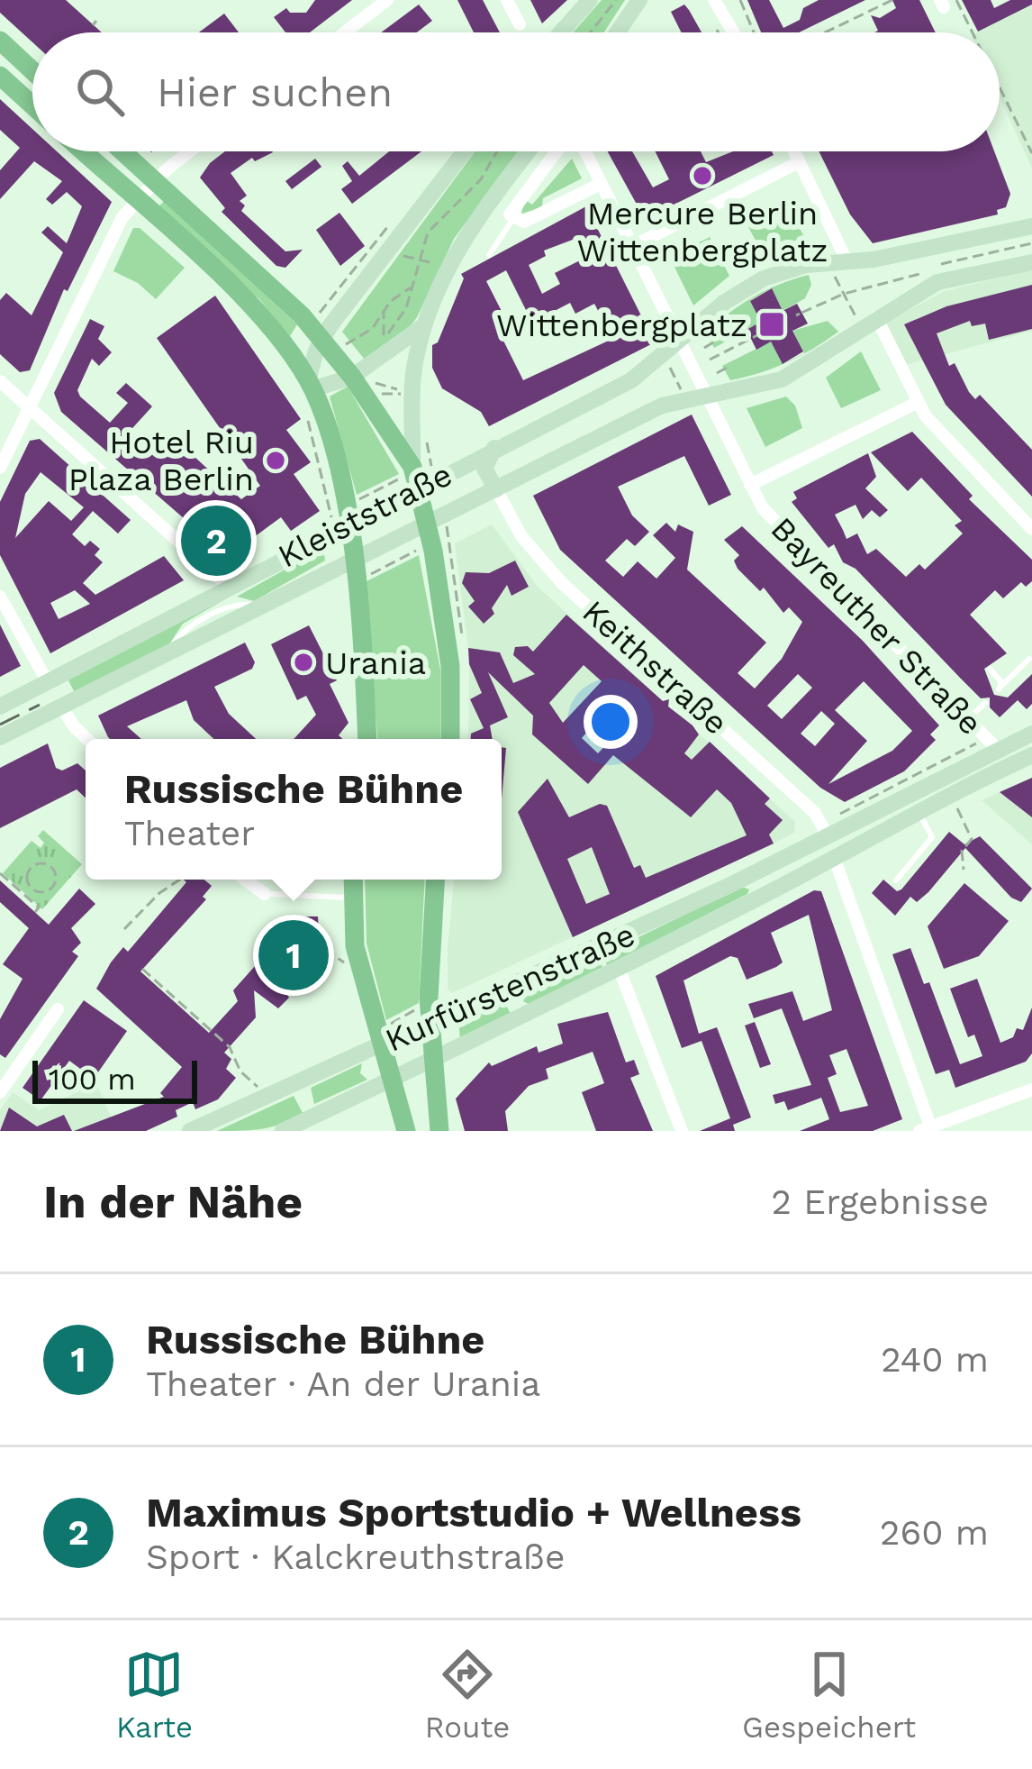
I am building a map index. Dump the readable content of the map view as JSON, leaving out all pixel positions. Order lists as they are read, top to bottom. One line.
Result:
{"streets":{"main road":["Kleiststraße","Kurfürstenstraße"],"street":["Bayreuther Straße","Keithstraße"]},"crossings":[["Kleiststraße","Bayreuther Straße"],["Kleiststraße","Keithstraße"],["Bayreuther Straße","Kurfürstenstraße"],["Keithstraße","Kurfürstenstraße"]],"places":{"other":["Mercure Berlin Wittenbergplatz","Hotel Riu Plaza Berlin","Urania"],"transit":["Wittenbergplatz"]},"scale_bar":"100 m","page":{"search":"Hier suchen","pins":["2","1"],"popup":["Russische Bühne","Theater"],"scale":"100 m","heading":["In der Nähe","2 Ergebnisse"],"list":[{"mark":"1","name":"Russische Bühne","note":"Theater · An der Urania","value":"240 m"},{"mark":"2","name":"Maximus Sportstudio + Wellness","note":"Sport · Kalckreuthstraße","value":"260 m"}],"nav":["Karte","Route","Gespeichert"]}}
